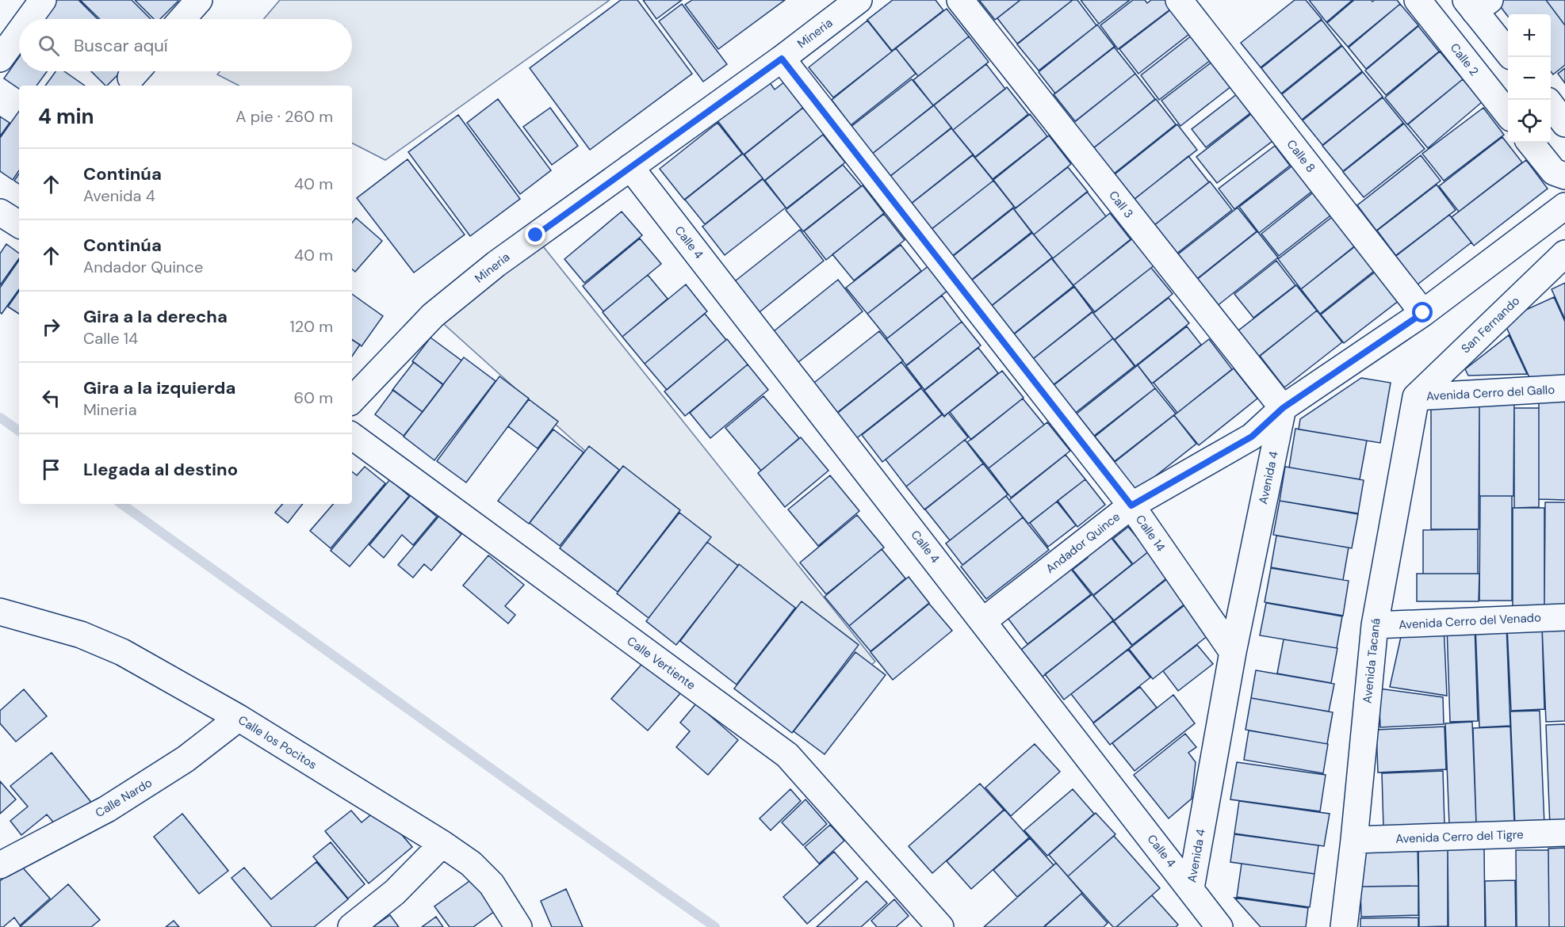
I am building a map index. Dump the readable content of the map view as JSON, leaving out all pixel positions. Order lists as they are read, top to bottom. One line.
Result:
{"streets":{"street":["Mineria","Calle 2","Calle 8","Call 3","Calle 4","San Fernando","Avenida Cerro del Gallo","Avenida 4","Calle 14","Andador Quince","Avenida Cerro del Venado","Avenida Tacaná","Calle Vertiente","Calle los Pocitos","Calle Nardo","Avenida Cerro del Tigre"]},"crossings":[["Mineria","Calle 4"],["Mineria","Calle 14"],["Call 3","Avenida 4"],["Call 3","Andador Quince"],["Calle 4","Avenida 4"],["Calle 4","Andador Quince"],["San Fernando","Avenida Cerro del Gallo"],["San Fernando","Avenida Tacaná"],["Avenida Cerro del Gallo","Avenida Tacaná"],["Avenida 4","Calle 14"],["Avenida 4","Andador Quince"],["Calle 14","Andador Quince"],["Avenida Cerro del Venado","Avenida Tacaná"],["Avenida Tacaná","Avenida Cerro del Tigre"],["Calle los Pocitos","Calle Nardo"]],"page":{"map_buttons":["+","−"],"search":"Buscar aquí","heading":["4 min","A pie · 260 m"],"list":[["Continúa","Avenida 4","40 m"],["Continúa","Andador Quince","40 m"],["Gira a la derecha","Calle 14","120 m"],["Gira a la izquierda","Mineria","60 m"],"Llegada al destino"]}}
